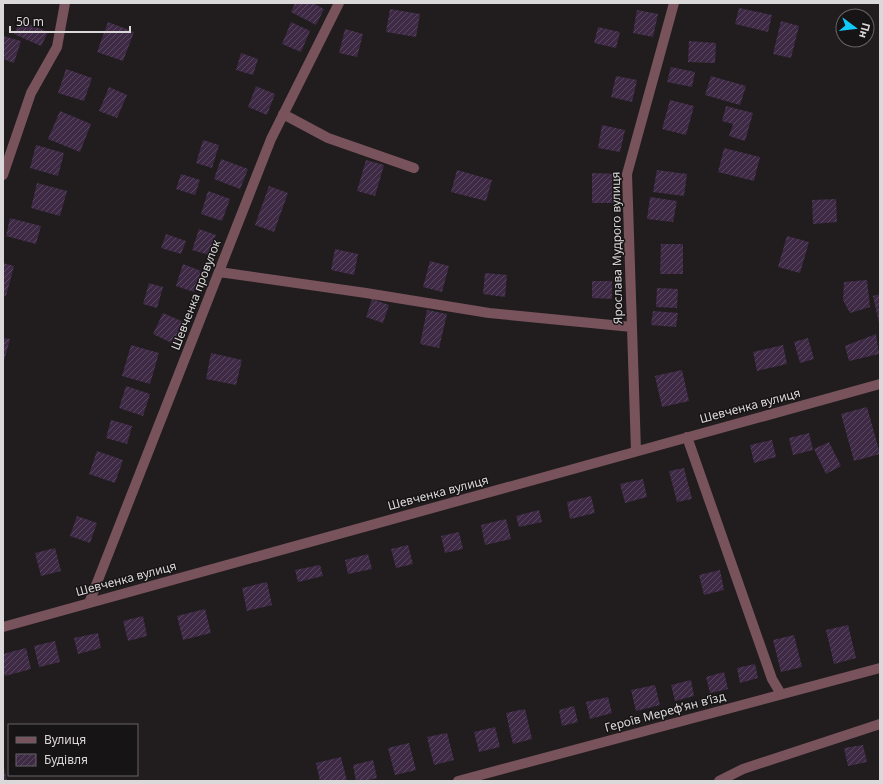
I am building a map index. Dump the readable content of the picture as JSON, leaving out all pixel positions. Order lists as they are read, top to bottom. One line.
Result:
{"streets":{"street":["Ярослава Мудрого вулиця","Шевченка провулок","Шевченка вулиця","Героїв Мерефʼян вʼїзд"]},"crossings":[["Ярослава Мудрого вулиця","Шевченка вулиця"],["Шевченка провулок","Шевченка вулиця"]],"legend":["Вулиця","Будівля"],"scale_bar":"50 m","north":"right"}
